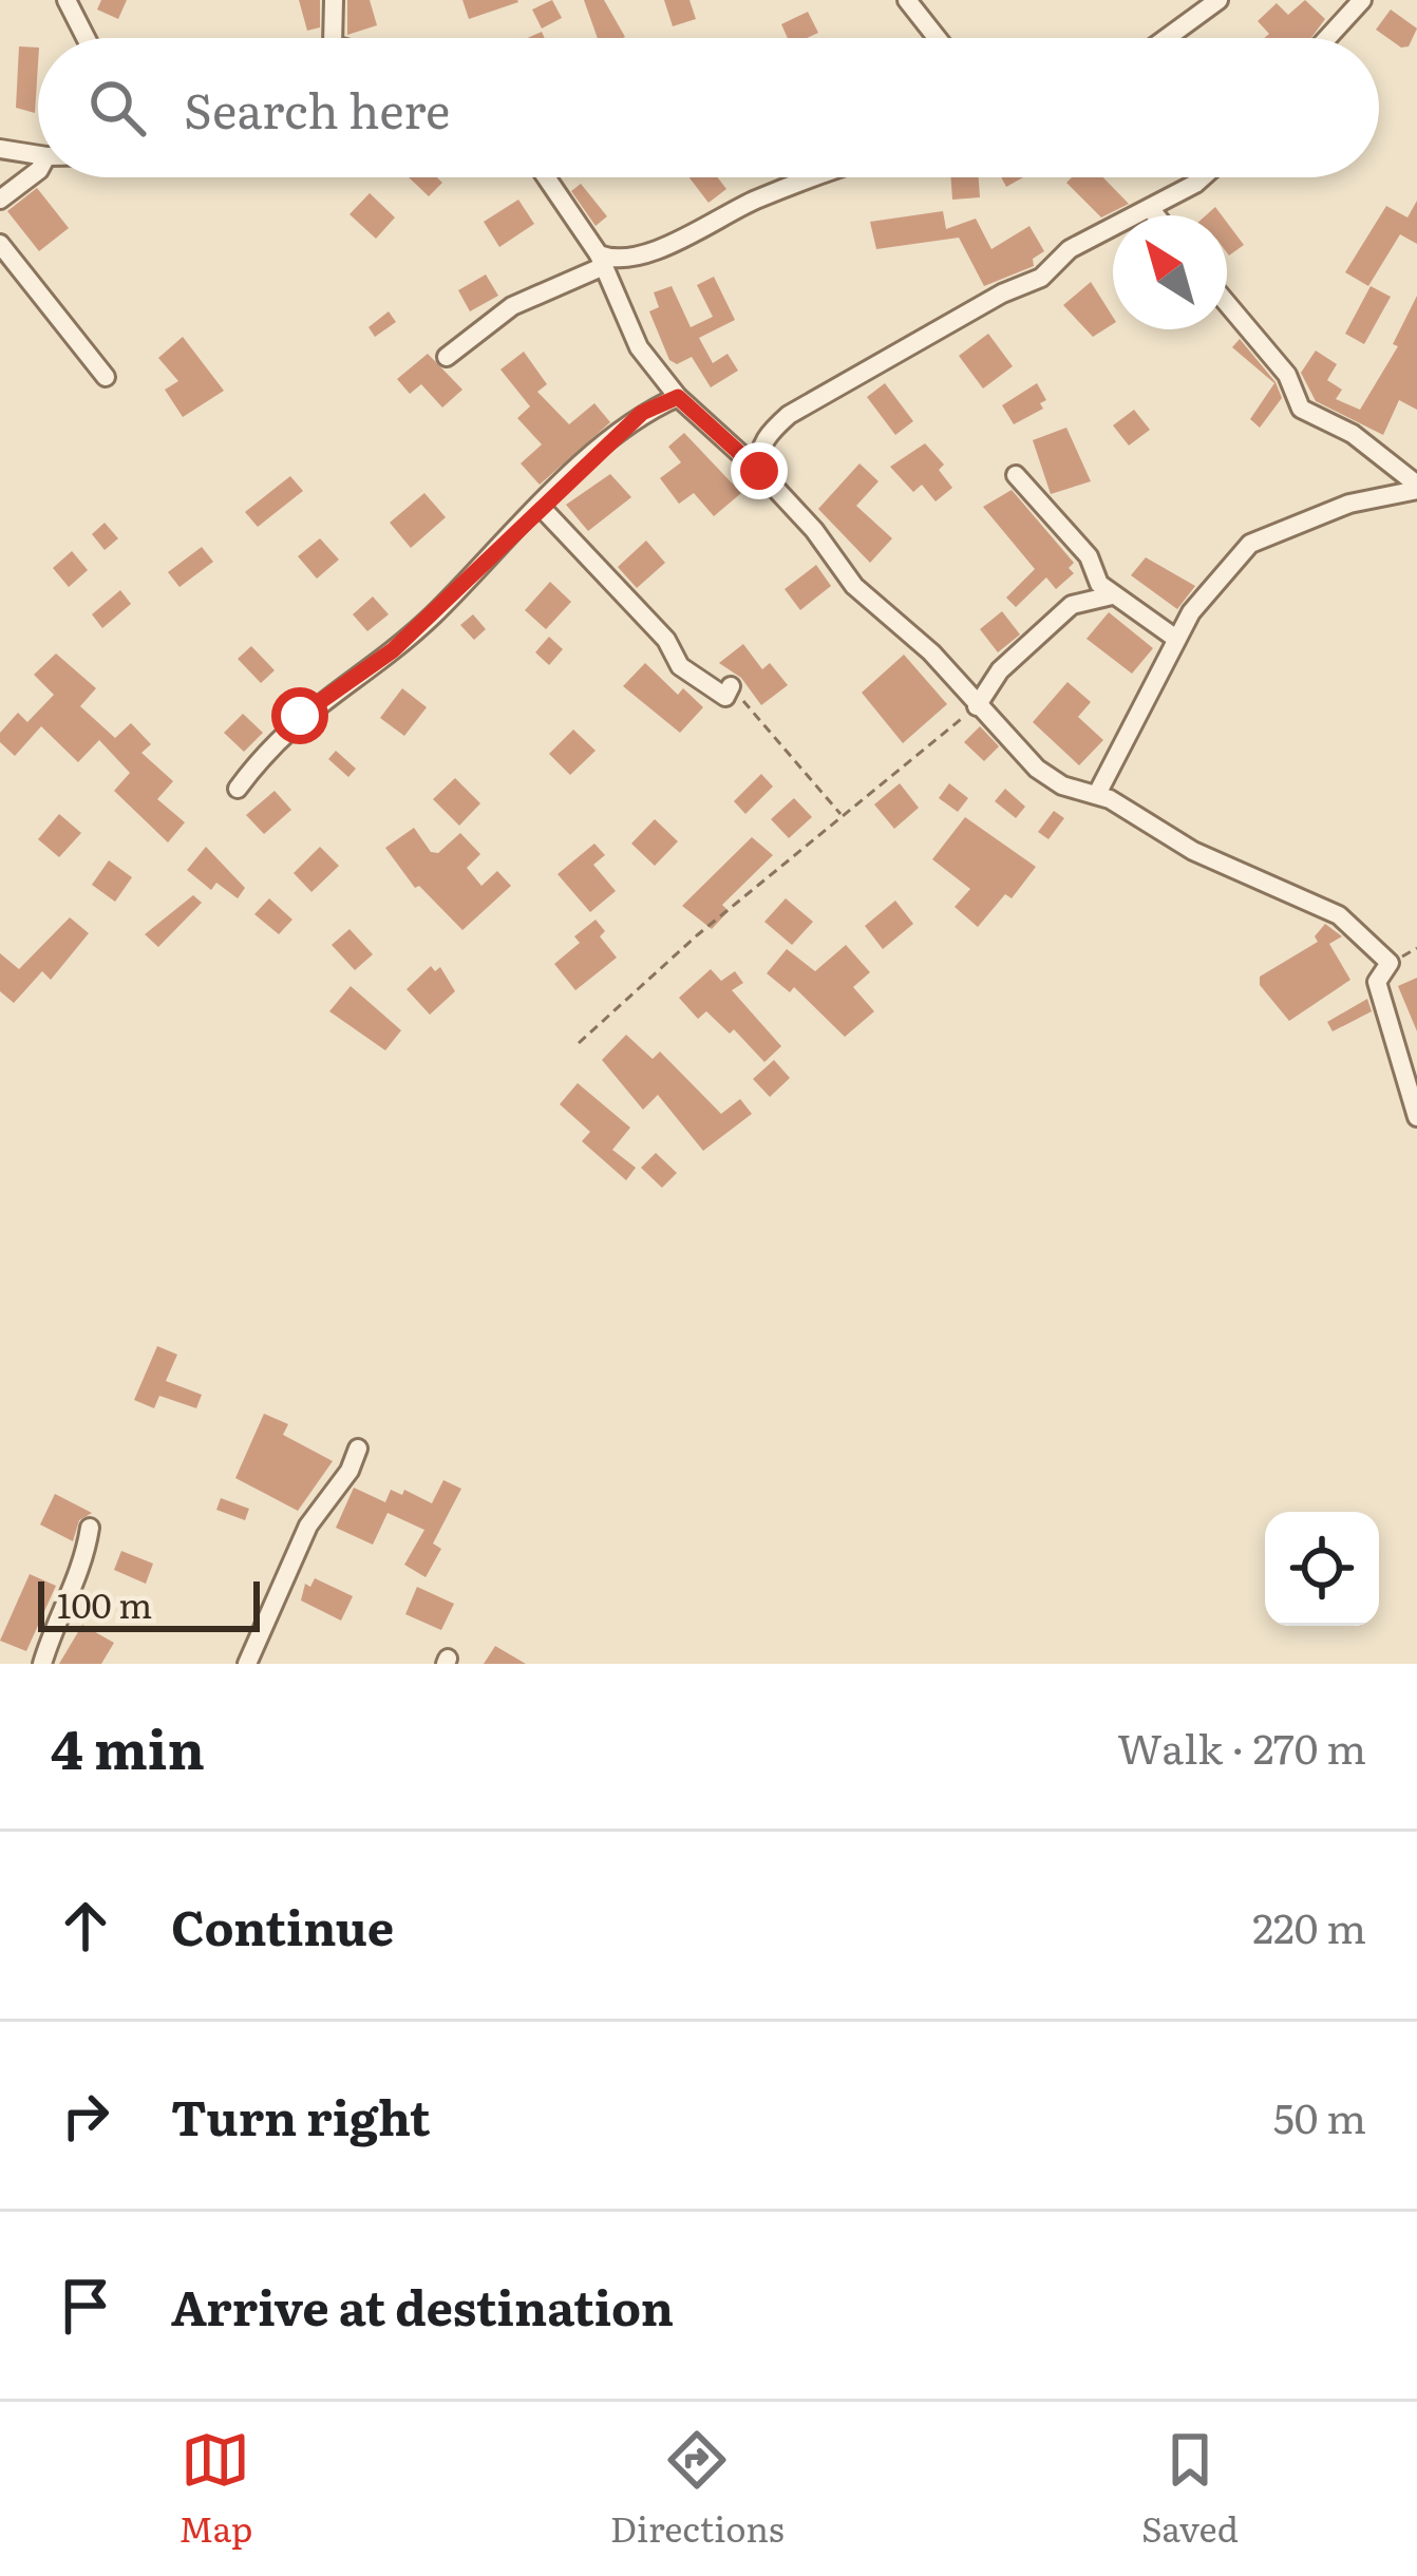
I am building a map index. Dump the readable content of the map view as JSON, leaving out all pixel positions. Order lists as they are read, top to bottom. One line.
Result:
{"scale_bar":"100 m","north":"top left","page":{"search":"Search here","scale":"100 m","heading":["4 min","Walk · 270 m"],"list":[["Continue","220 m"],["Turn right","50 m"],"Arrive at destination"],"nav":["Map","Directions","Saved"]}}
